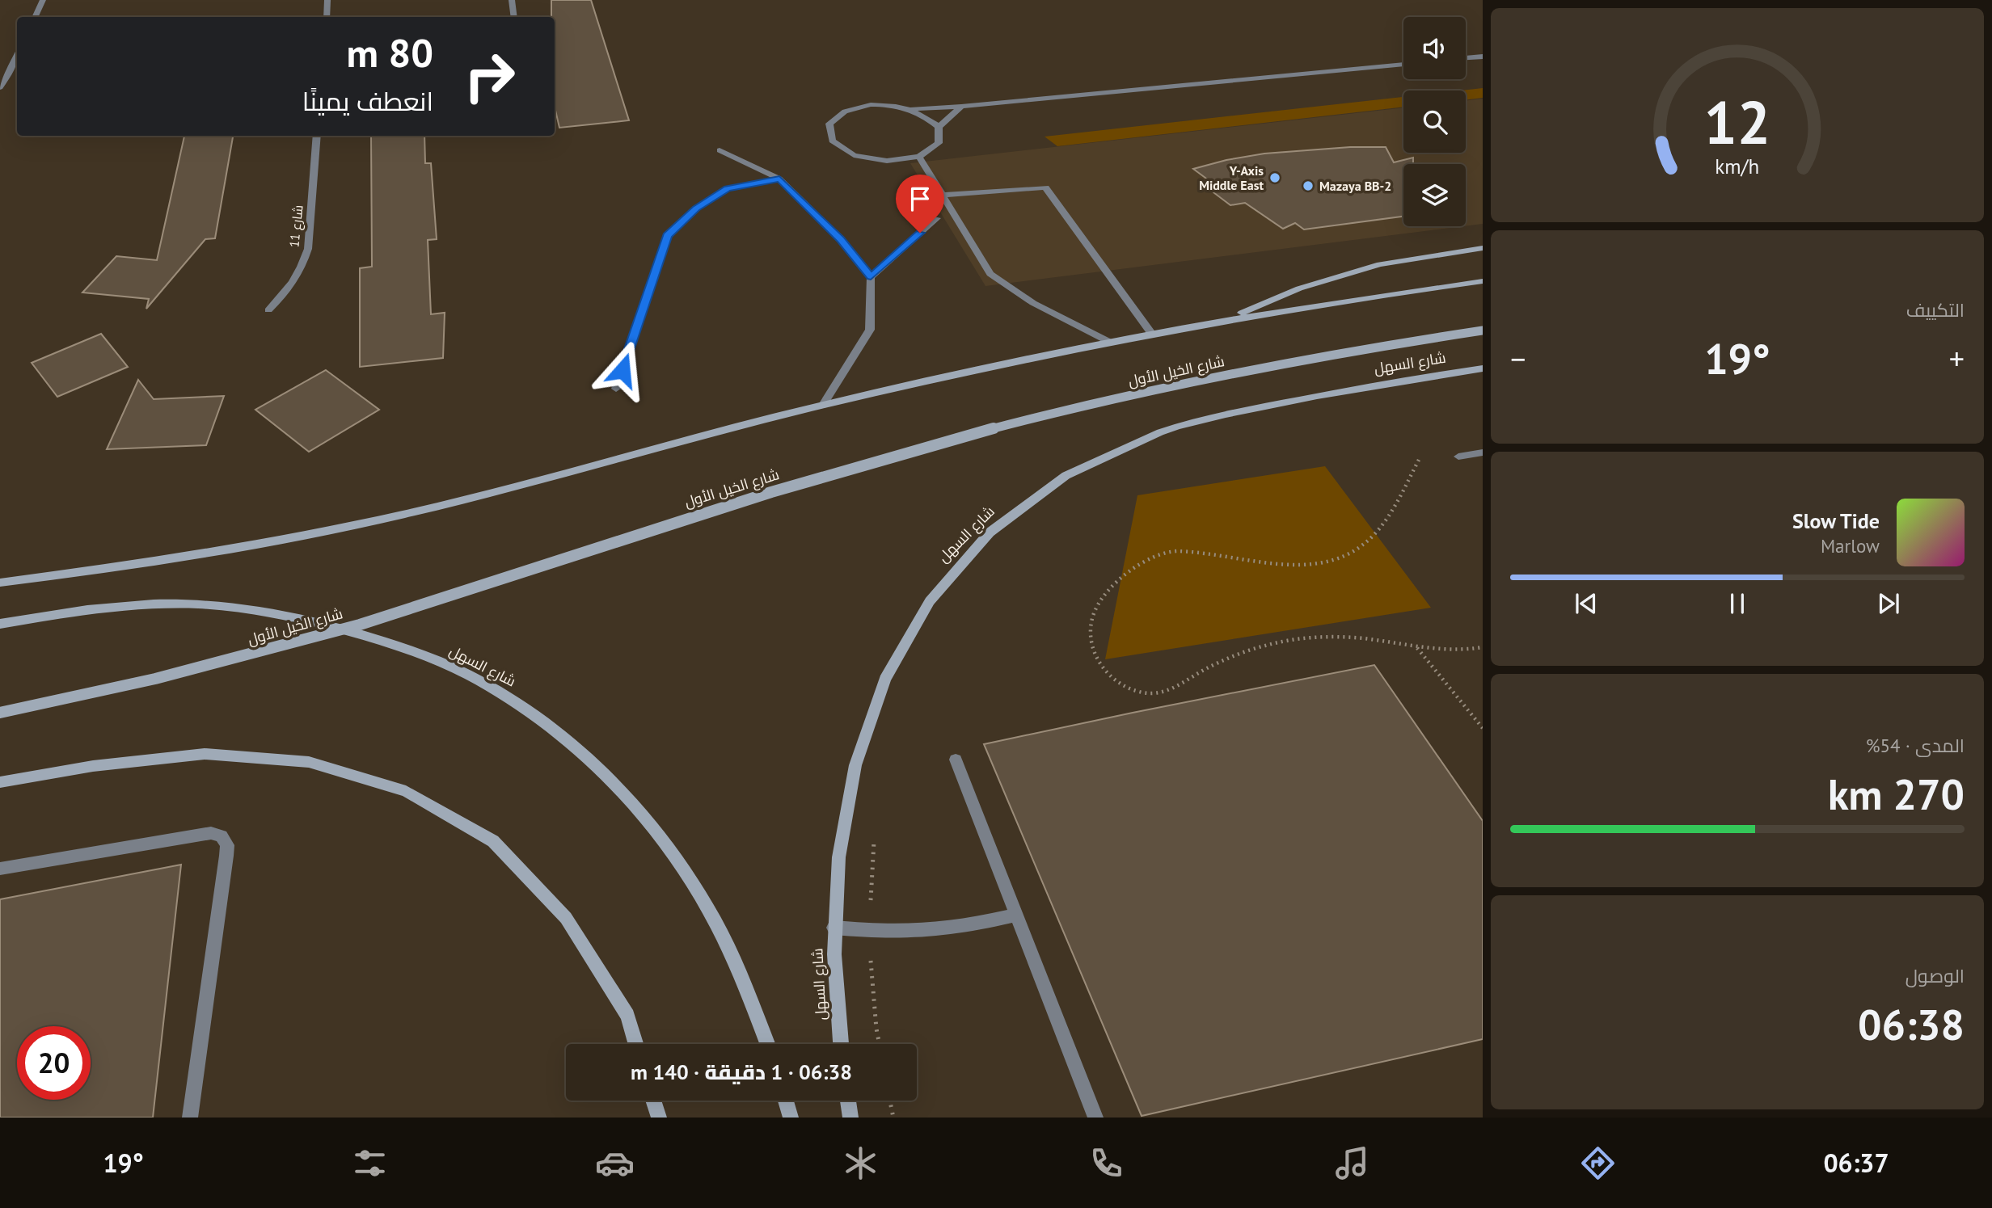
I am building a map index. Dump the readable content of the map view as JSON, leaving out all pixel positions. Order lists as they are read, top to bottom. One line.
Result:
{"streets":{"main road":["شارع السهل","شارع الخيل الأول"],"street":["شارع 11"]},"places":["Y-Axis Middle East","Mazaya BB-2"],"page":{"turn":["80 m","انعطف يمينًا"],"tile":["التكييف",["المدى · 54%","270 km"],["الوصول","06:38"]],"heat":["−","19°","+"],"song":["Slow Tide","Marlow"],"limit":"20","trip":"06:38 · 1 دقيقة · 140 m","tabs":["06:37","19°"],"gauge":["12","km/h"]}}
